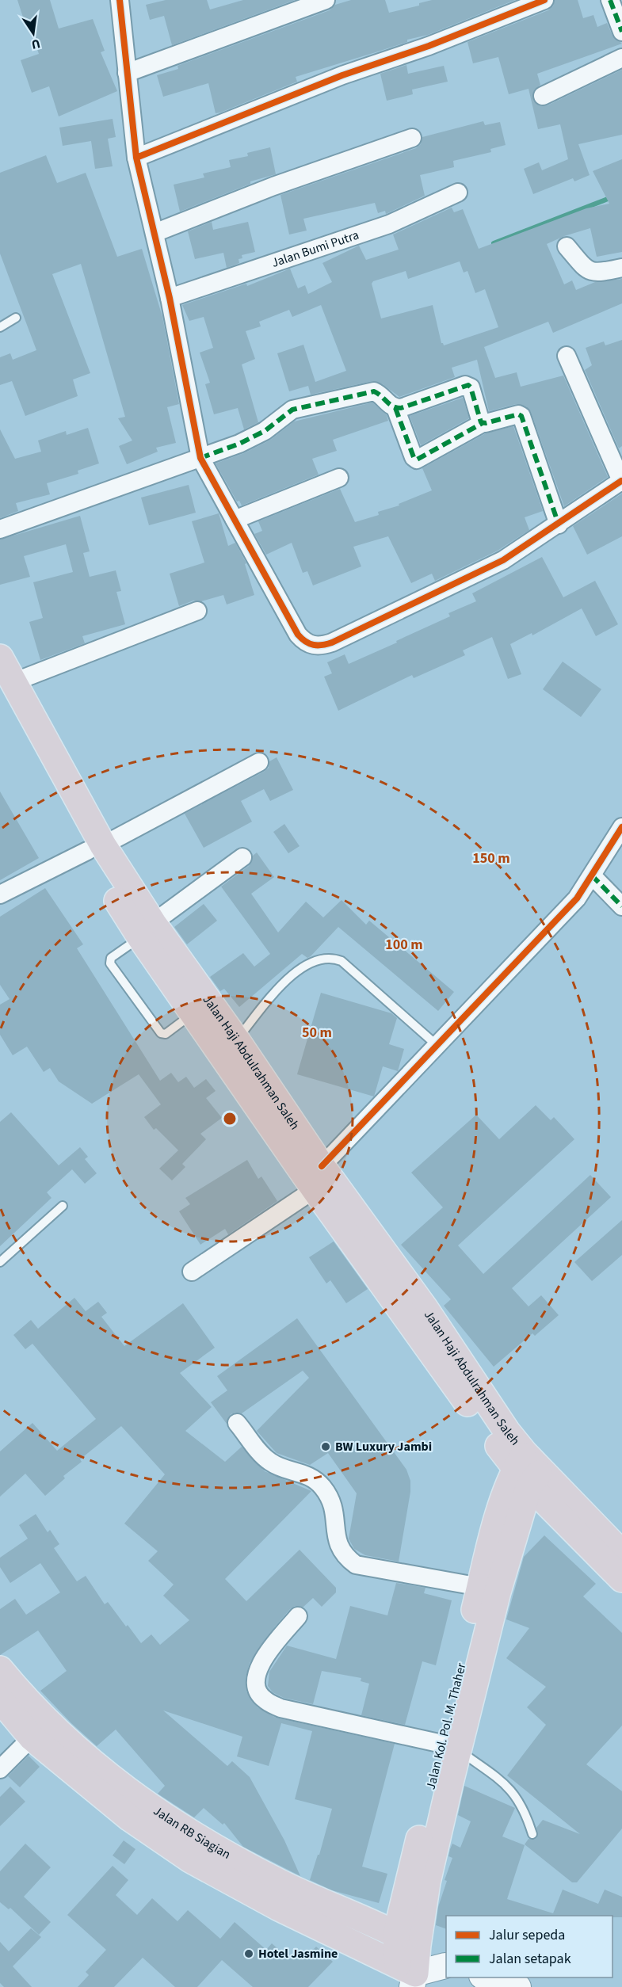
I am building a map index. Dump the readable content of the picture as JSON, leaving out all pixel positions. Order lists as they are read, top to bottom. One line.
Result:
{"streets":{"highway":["Jalan Haji Abdulrahman Saleh","Jalan Kol. Pol. M. Thaher","Jalan RB Siagian"],"street":["Jalan Bumi Putra"]},"crossings":[["Jalan Haji Abdulrahman Saleh","Jalan Kol. Pol. M. Thaher"],["Jalan Kol. Pol. M. Thaher","Jalan RB Siagian"]],"places":["BW Luxury Jambi","Hotel Jasmine"],"legend":["Jalur sepeda","Jalan setapak"],"north":"bottom","rings":["150 m","100 m","50 m"]}
